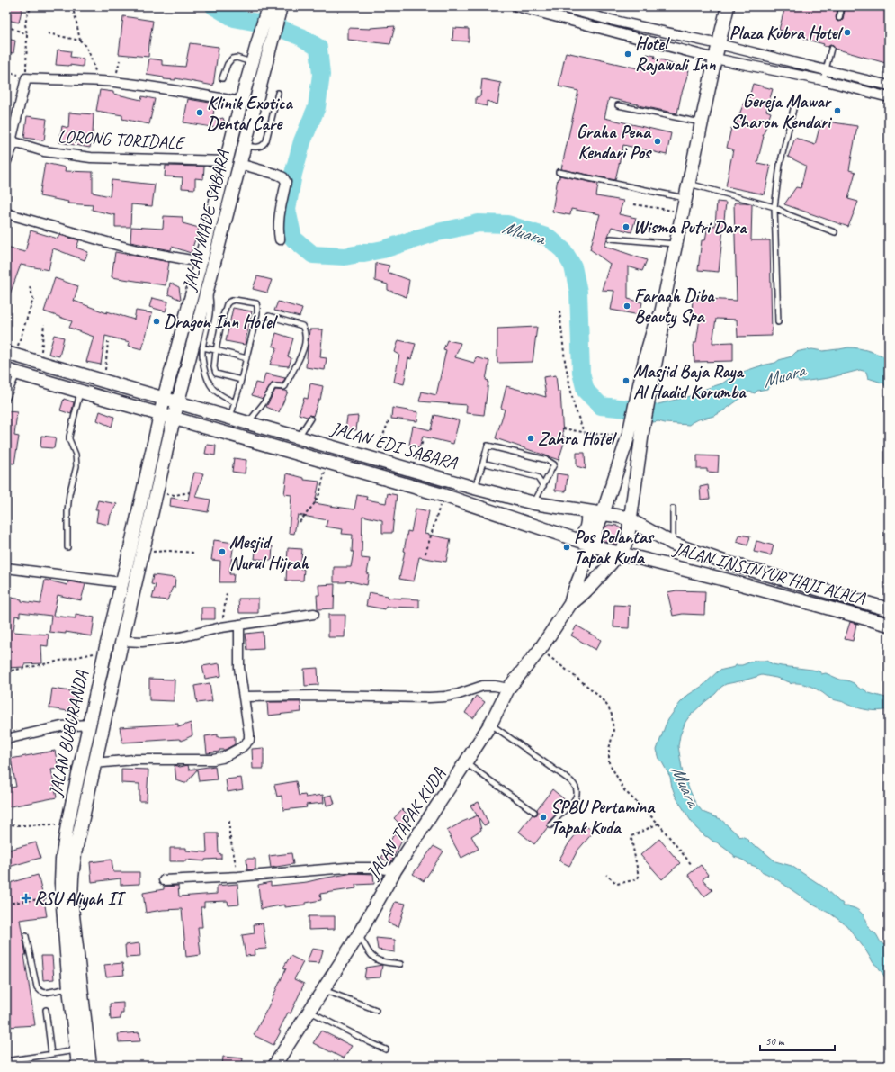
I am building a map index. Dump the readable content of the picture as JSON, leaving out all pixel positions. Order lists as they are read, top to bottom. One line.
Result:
{"streets":{"street":["LORONG TORIDALE","JALAN MADE SABARA","JALAN EDI SABARA","JALAN INSINYUR HAJI ALALA","JALAN BUBURANDA","JALAN TAPAK KUDA"]},"crossings":[["LORONG TORIDALE","JALAN MADE SABARA"],["JALAN MADE SABARA","JALAN EDI SABARA"],["JALAN MADE SABARA","JALAN BUBURANDA"],["JALAN EDI SABARA","JALAN INSINYUR HAJI ALALA"],["JALAN EDI SABARA","JALAN BUBURANDA"],["JALAN EDI SABARA","JALAN TAPAK KUDA"],["JALAN INSINYUR HAJI ALALA","JALAN TAPAK KUDA"]],"water":["Muara"],"places":{"other":["Plaza Kubra Hotel","Hotel Rajawali Inn","Gereja Mawar Sharon Kendari","Klinik Exotica Dental Care","Graha Pena Kendari Pos","Wisma Putri Dara","Faraah Diba Beauty Spa","Dragon Inn Hotel","Masjid Baja Raya Al Hadid Korumba","Zahra Hotel","Pos Polantas Tapak Kuda","Mesjid Nurul Hijrah","SPBU Pertamina Tapak Kuda"],"health":["RSU Aliyah II"]},"scale_bar":"50 m"}
